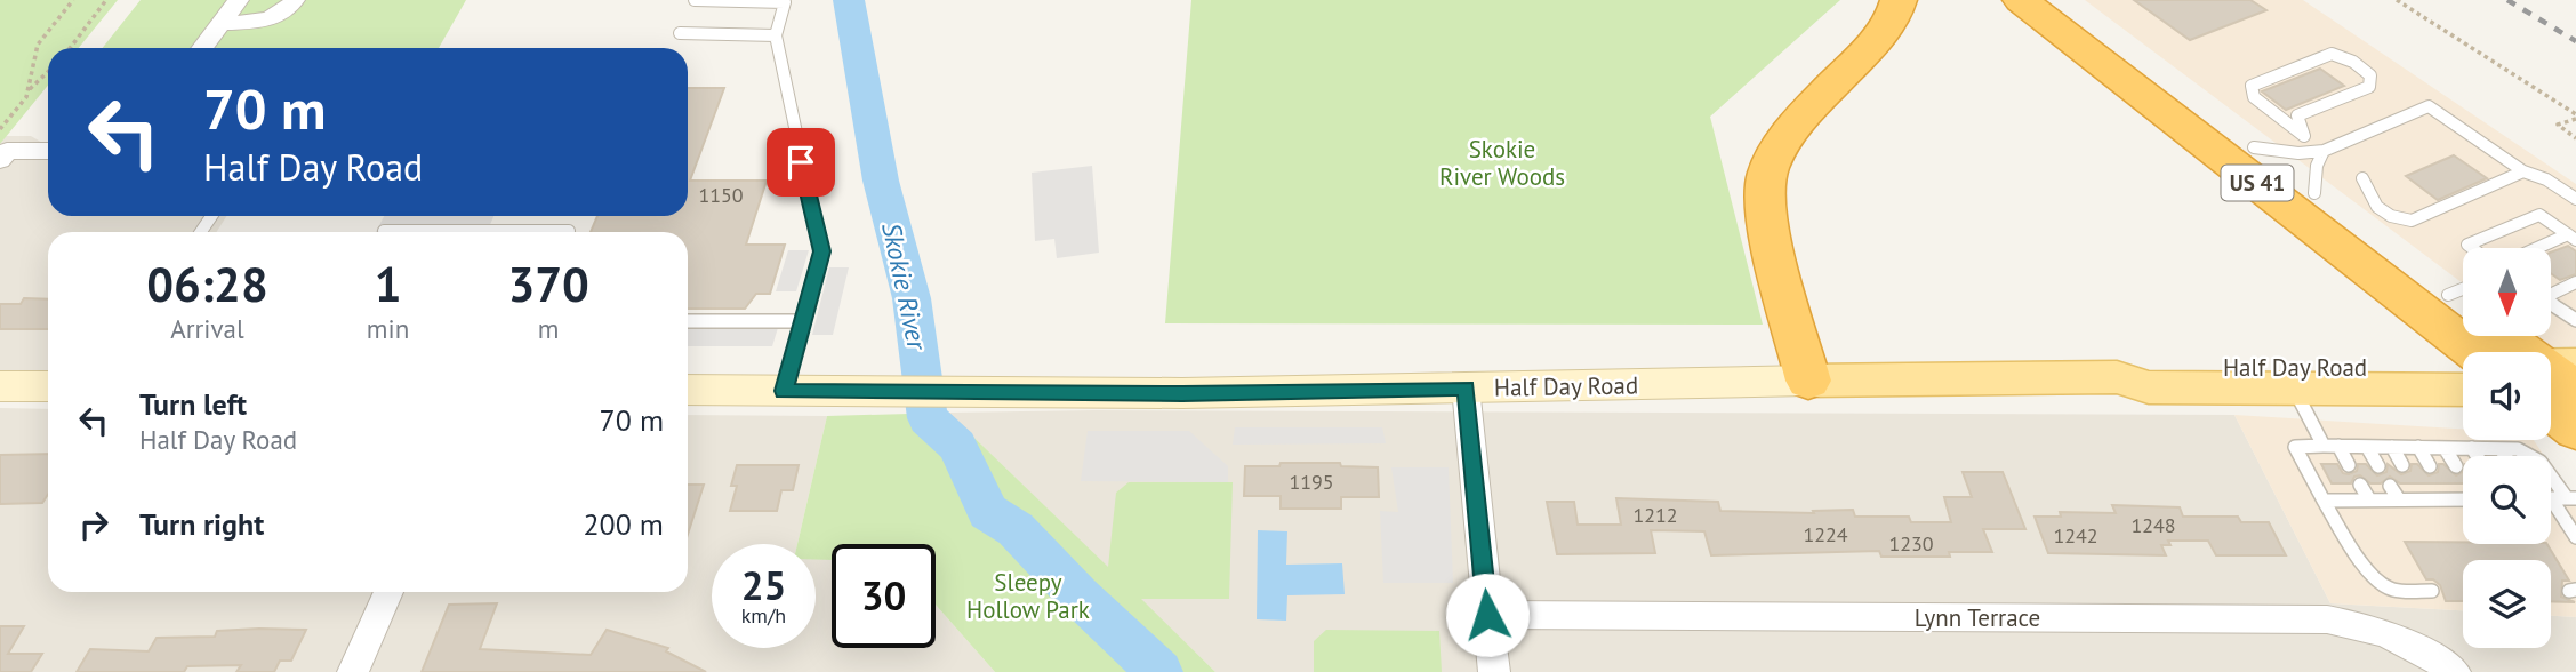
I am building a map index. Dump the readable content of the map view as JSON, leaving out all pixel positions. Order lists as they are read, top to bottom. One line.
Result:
{"streets":{"highway":["US 41"],"main road":["Half Day Road"],"street":["Lynn Terrace"]},"water":["Skokie River"],"parks":["Skokie River Woods","Sleepy Hollow Park"],"house_numbers":["1150","1195","1212","1248","1224","1242","1230"],"north":"bottom","page":{"turn":["70 m","Half Day Road"],"eta":["06:28","Arrival","1","min","370","m"],"list":[{"name":"Turn left","note":"Half Day Road","value":"70 m"},{"name":"Turn right","value":"200 m"}],"speed":"25 km/h","limit":"30"}}
